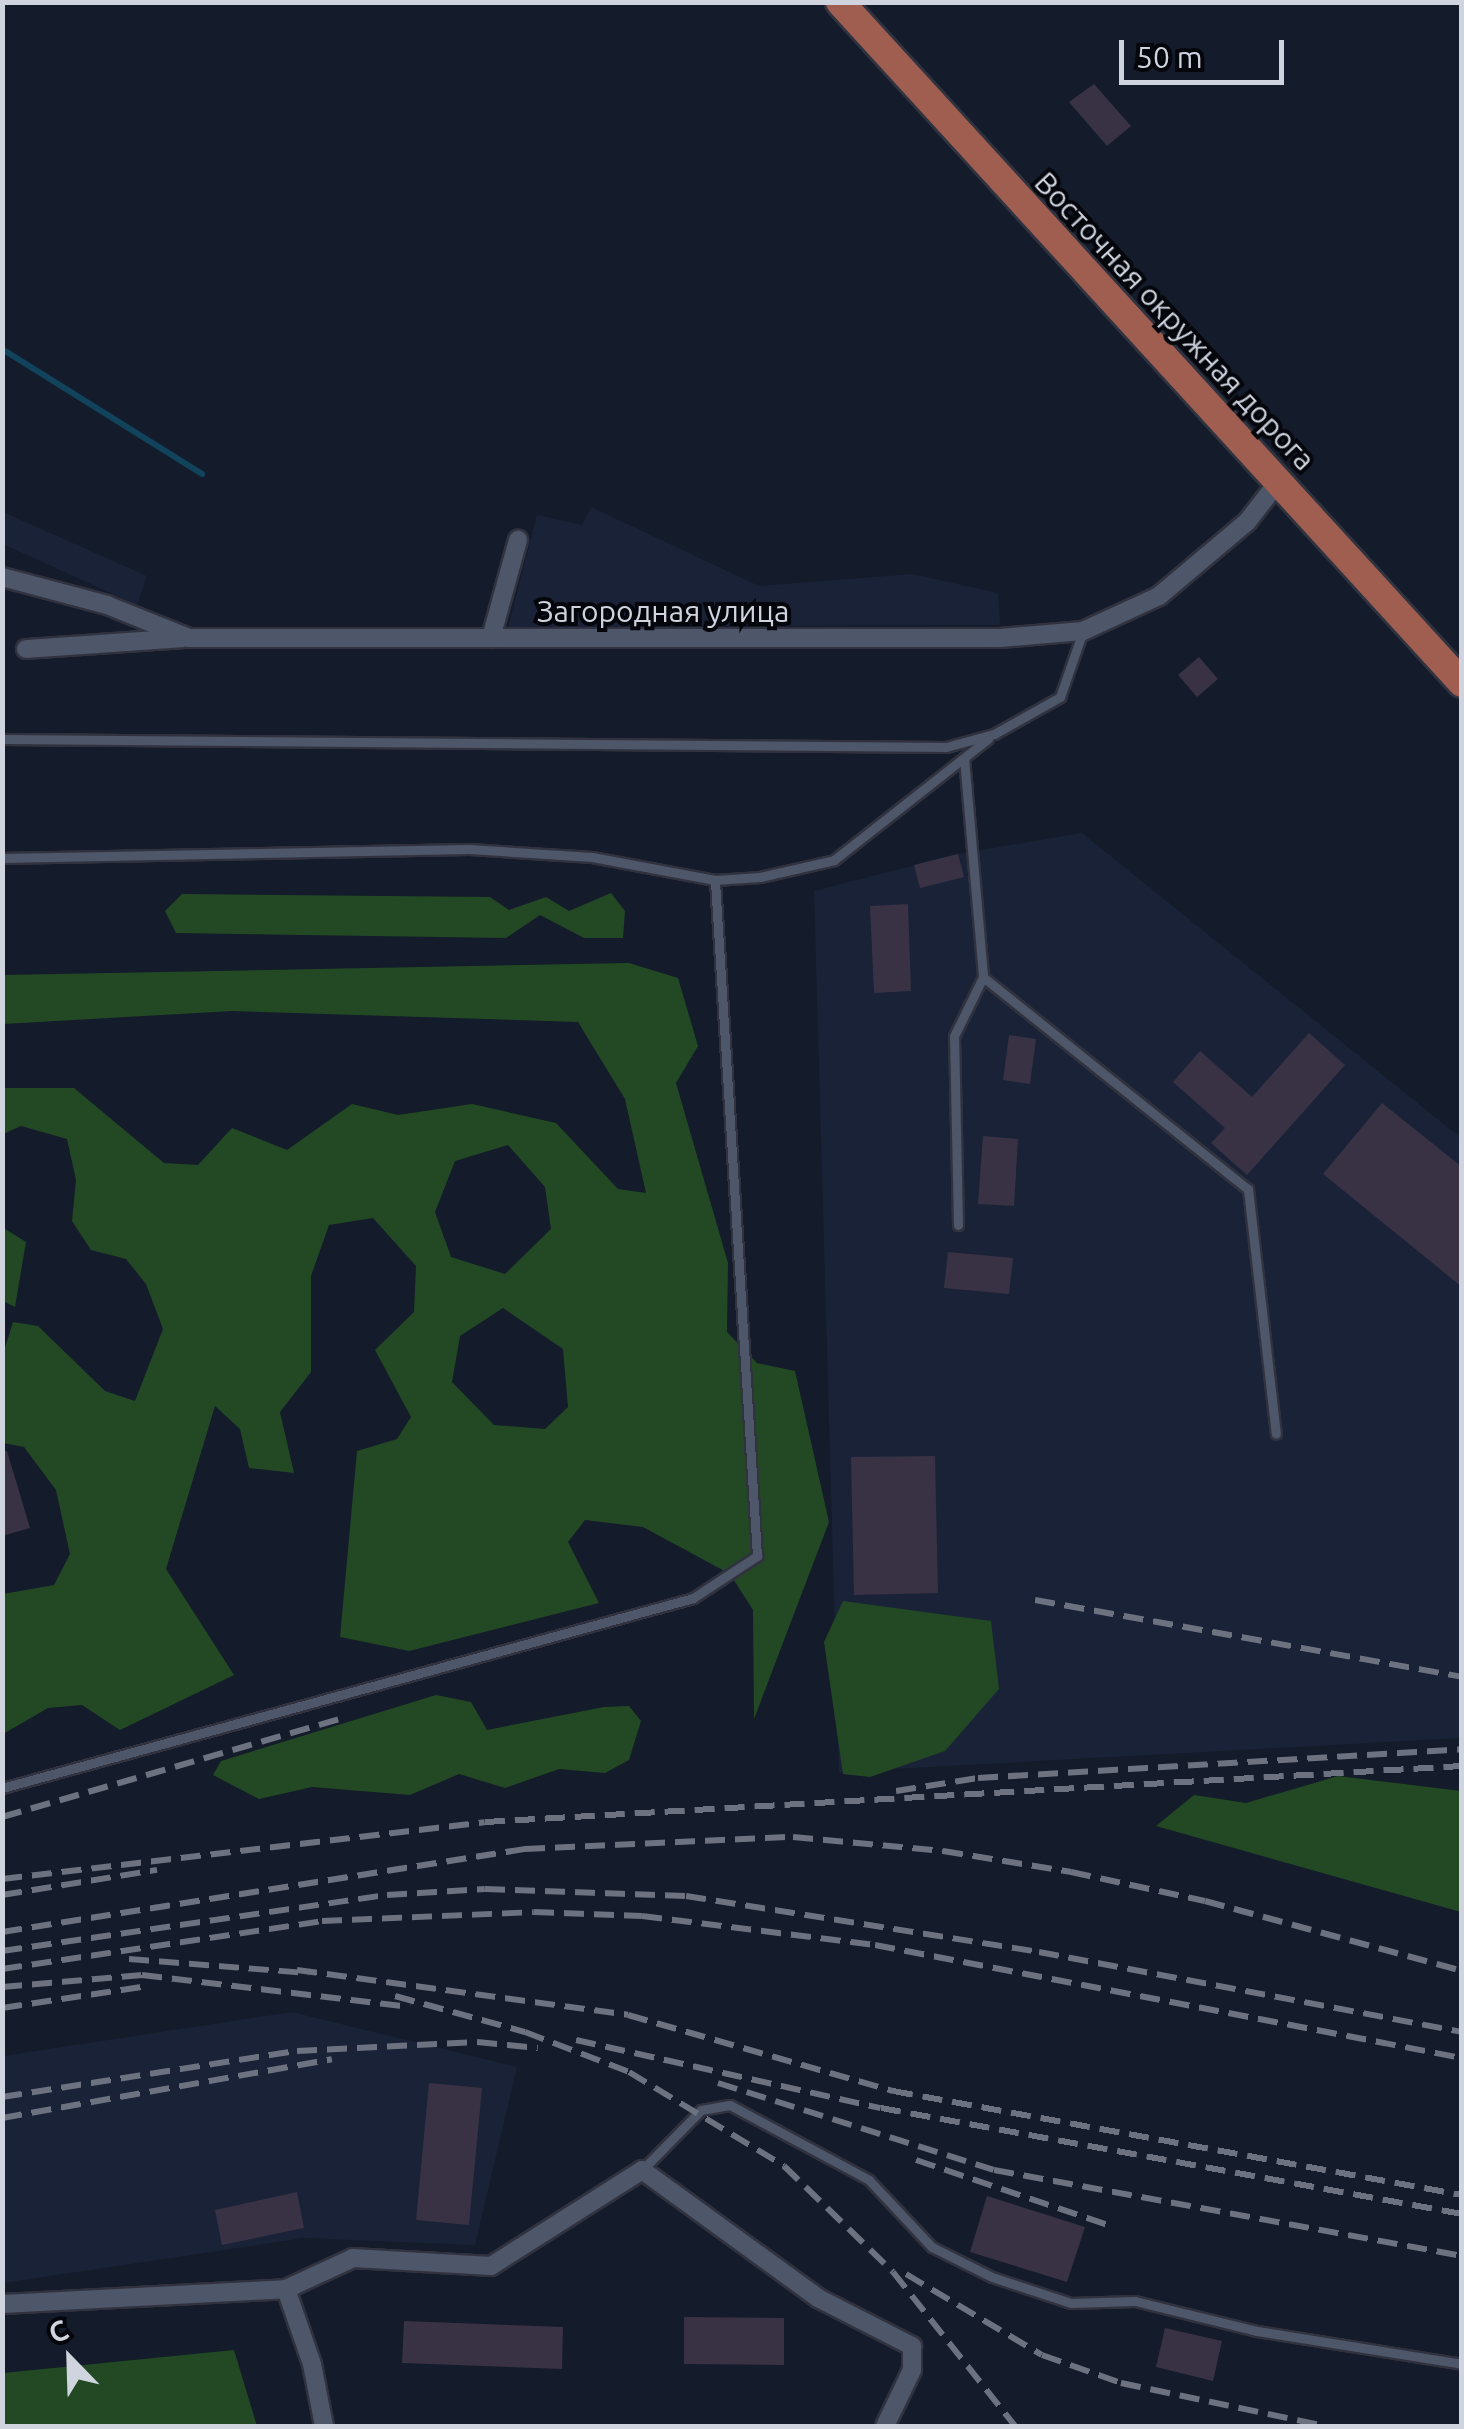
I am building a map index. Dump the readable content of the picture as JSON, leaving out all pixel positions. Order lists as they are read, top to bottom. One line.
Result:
{"streets":{"main road":["Восточная окружная дорога"],"street":["Загородная улица"]},"crossings":[["Восточная окружная дорога","Загородная улица"]],"scale_bar":"50 m","north":"top left"}
